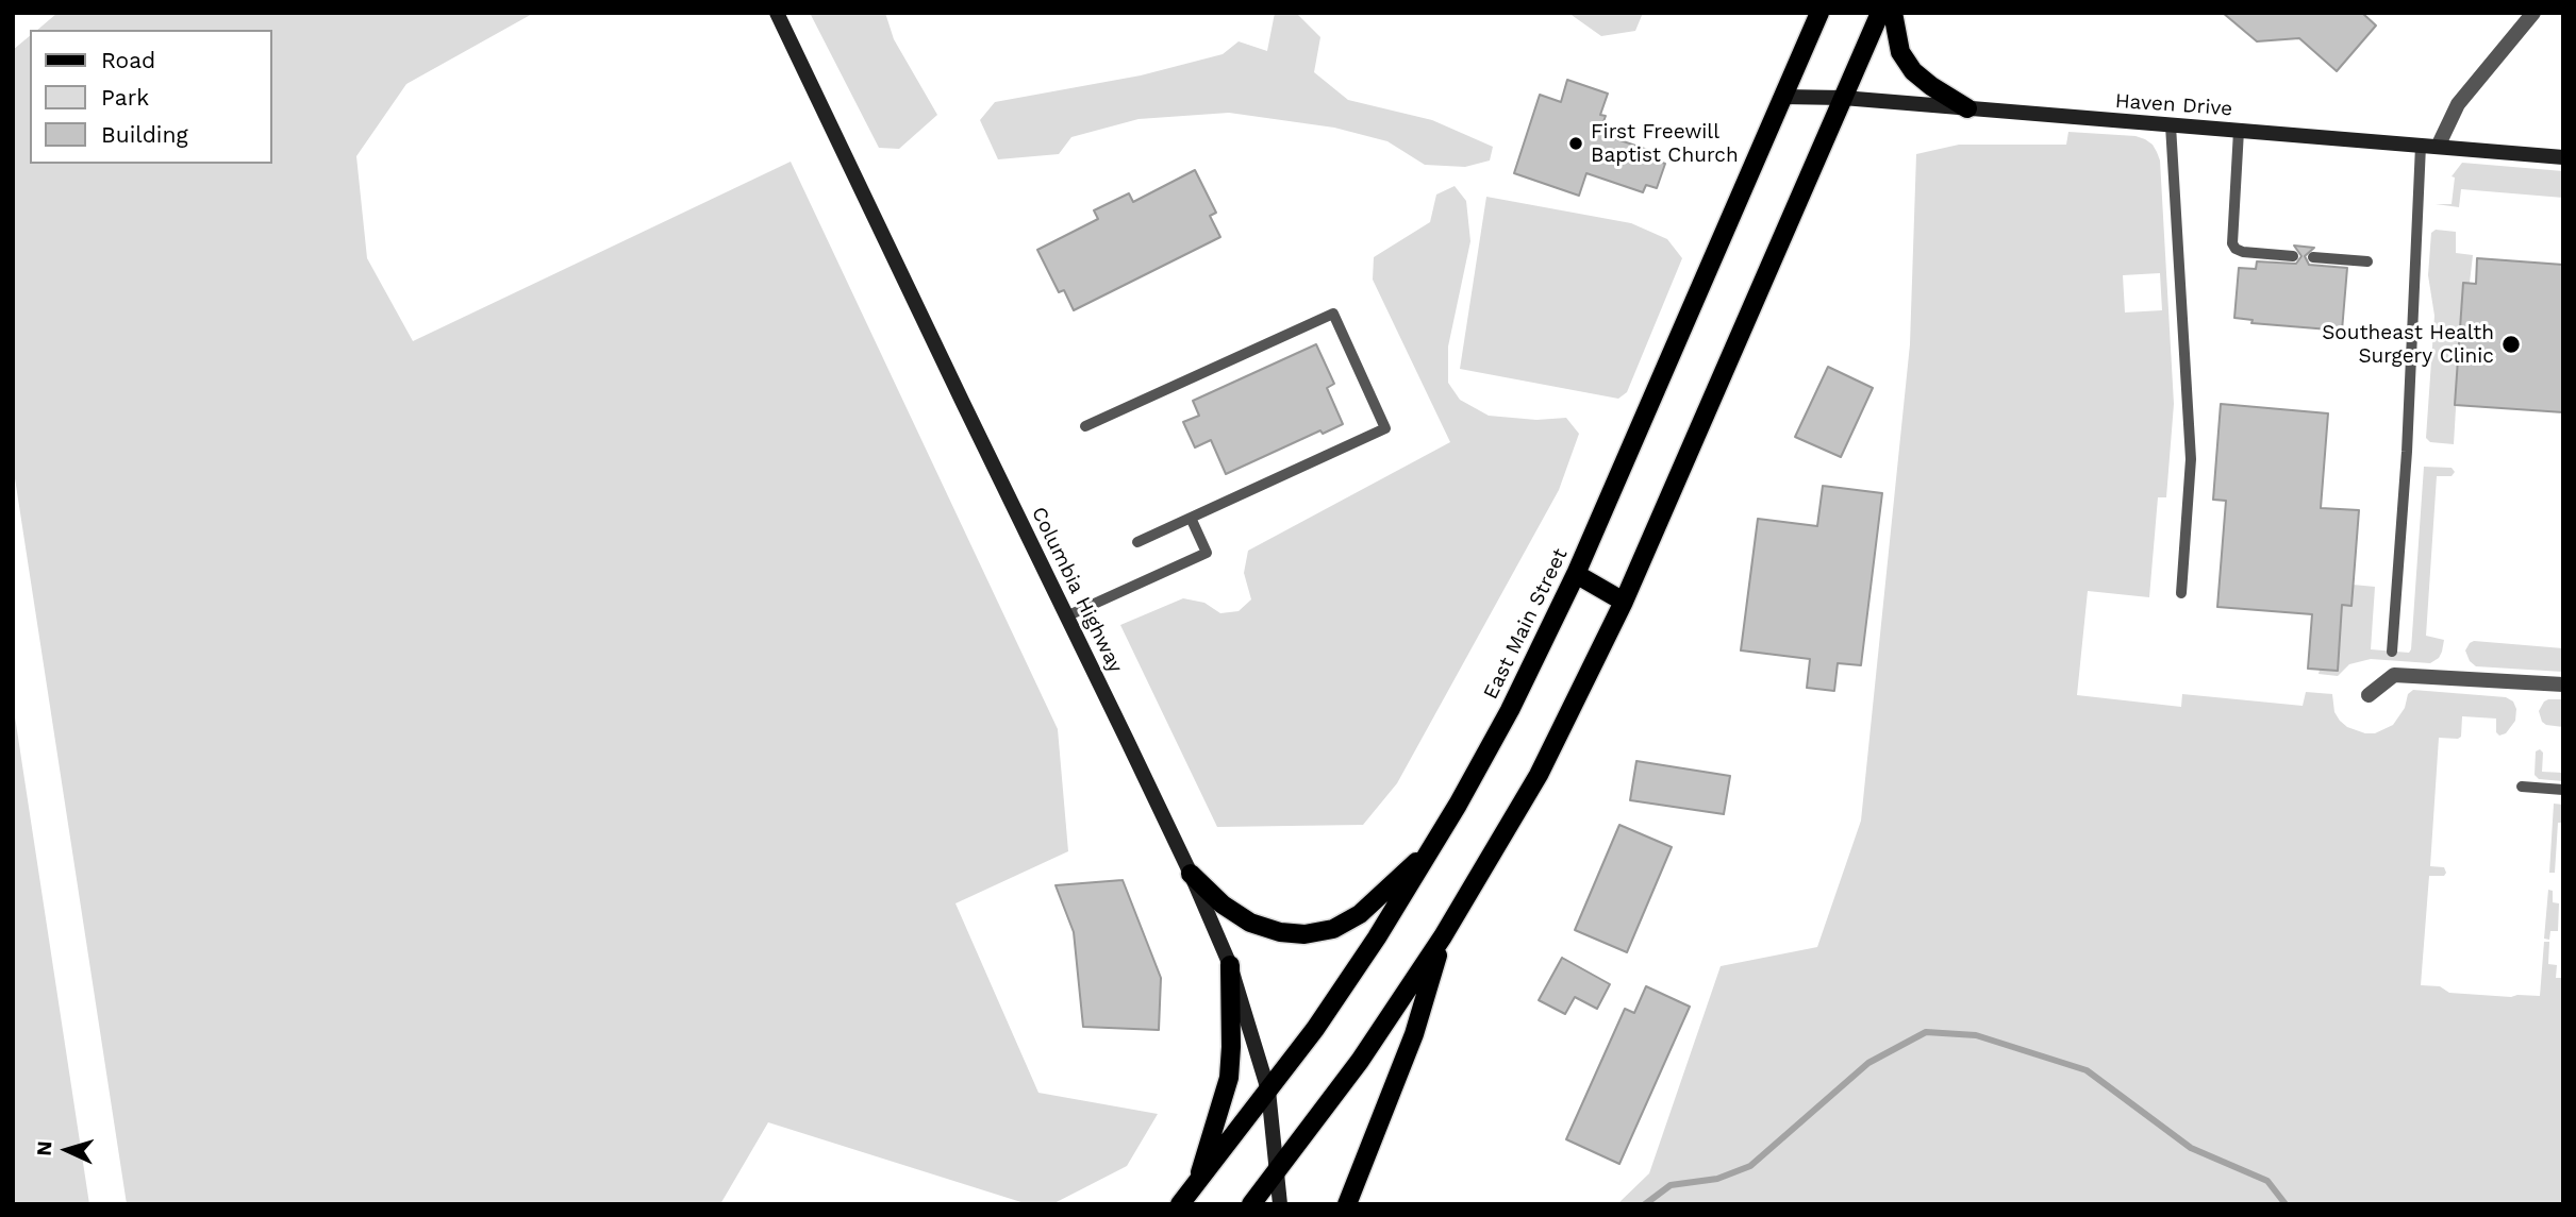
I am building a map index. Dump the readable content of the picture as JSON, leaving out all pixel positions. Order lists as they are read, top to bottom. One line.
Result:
{"streets":{"main road":["Haven Drive","Columbia Highway","East Main Street"]},"crossings":[["Haven Drive","East Main Street"],["Columbia Highway","East Main Street"]],"places":["First Freewill Baptist Church","Southeast Health Surgery Clinic"],"legend":["Road","Park","Building"],"north":"left"}
